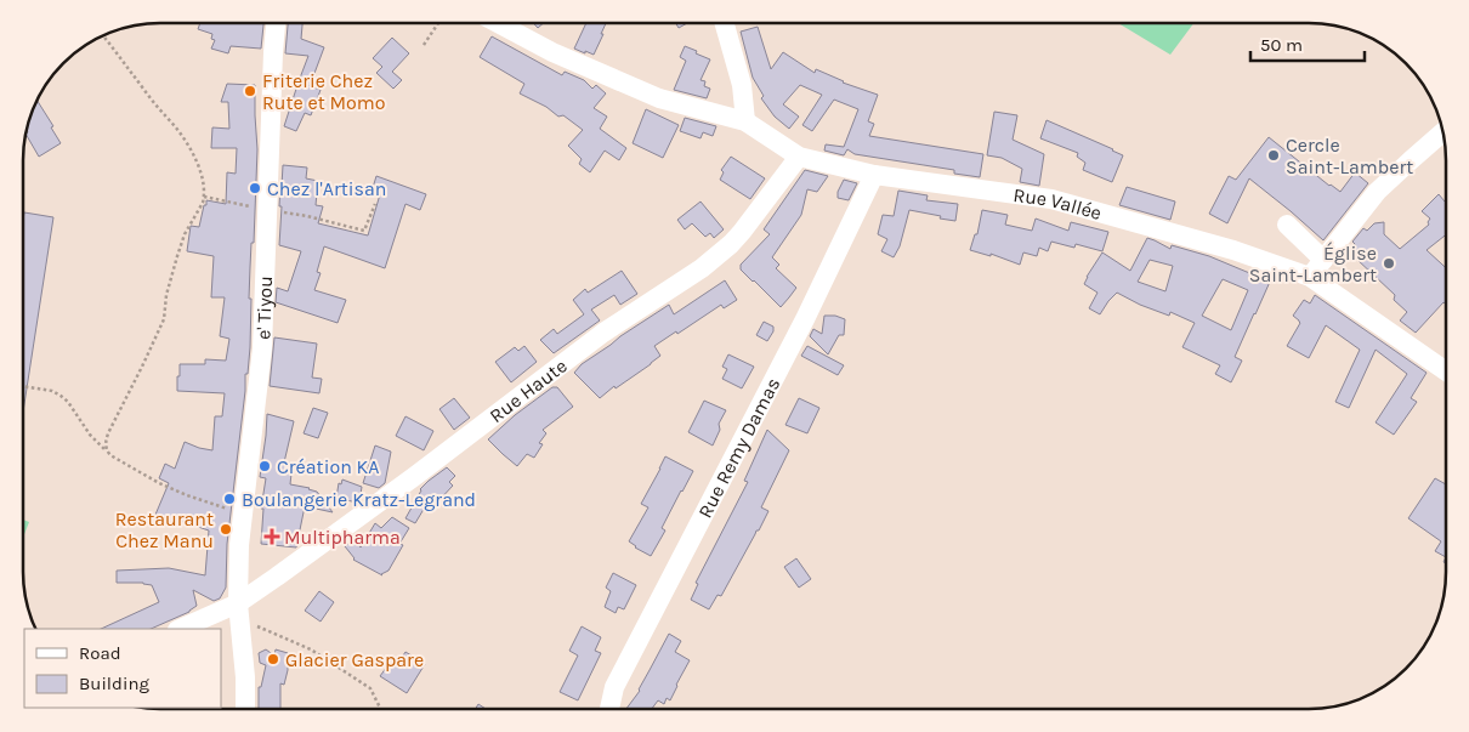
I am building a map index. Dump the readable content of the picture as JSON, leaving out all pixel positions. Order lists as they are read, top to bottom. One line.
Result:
{"streets":{"street":["Rue Vallée","e' Tiyou","Rue Haute","Rue Remy Damas"]},"crossings":[["Rue Vallée","Rue Haute"],["Rue Vallée","Rue Remy Damas"],["e' Tiyou","Rue Haute"]],"places":{"other":["Friterie Chez Rute et Momo","Cercle Saint-Lambert","Chez l'Artisan","Église Saint-Lambert","Création KA","Boulangerie Kratz-Legrand","Restaurant Chez Manu","Glacier Gaspare"],"health":["Multipharma"]},"legend":["Road","Building"],"scale_bar":"50 m"}
